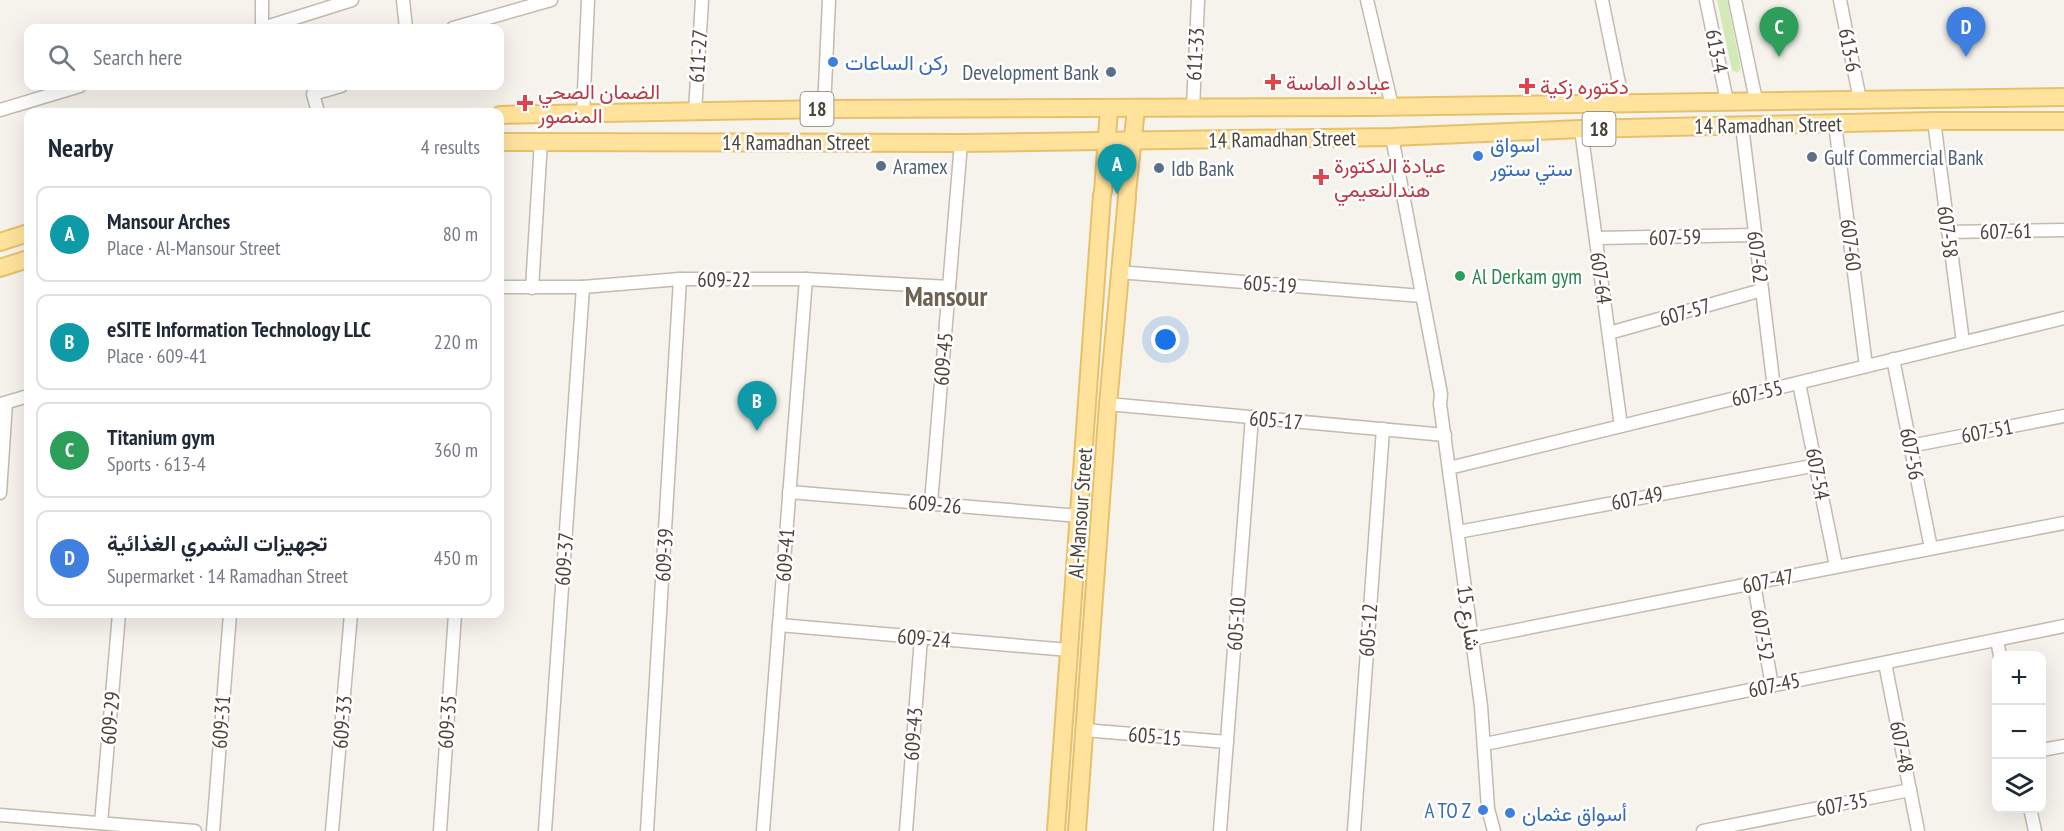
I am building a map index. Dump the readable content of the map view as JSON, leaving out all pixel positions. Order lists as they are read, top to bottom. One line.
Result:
{"streets":{"main road":["18","14 Ramadhan Street","Al-Mansour Street"],"street":["613-6","613-4","611-33","611-27","607-61","607-58","607-59","607-60","607-62","607-64","609-22","605-19","607-57","609-45","607-55","605-17","607-51","607-56","607-54","607-49","609-26","609-39","609-41","609-37","607-47","شارع 15","605-10","605-12","607-52","609-24","607-45","609-29","609-31","609-33","609-35","609-43","605-15","607-48","607-35"]},"crossings":[["613-6","14 Ramadhan Street"],["613-4","14 Ramadhan Street"],["611-33","14 Ramadhan Street"],["611-27","14 Ramadhan Street"],["14 Ramadhan Street","607-58"],["14 Ramadhan Street","607-60"],["14 Ramadhan Street","607-62"],["14 Ramadhan Street","607-64"],["14 Ramadhan Street","609-45"],["14 Ramadhan Street","Al-Mansour Street"],["14 Ramadhan Street","شارع 15"],["607-61","607-58"],["607-58","607-55"],["607-59","607-62"],["607-59","607-64"],["607-60","607-55"],["607-62","607-57"],["607-62","607-55"],["607-64","607-57"],["607-64","607-55"],["609-22","609-45"],["609-22","609-39"],["609-22","609-41"],["609-22","609-37"],["605-19","Al-Mansour Street"],["605-19","شارع 15"],["609-45","609-26"],["607-55","607-56"],["607-55","607-54"],["607-55","شارع 15"],["605-17","Al-Mansour Street"],["605-17","شارع 15"],["605-17","605-10"],["605-17","605-12"],["607-51","607-56"],["607-56","607-47"],["607-54","607-49"],["607-54","607-47"],["607-49","شارع 15"],["609-26","Al-Mansour Street"],["609-26","609-41"],["Al-Mansour Street","609-24"],["Al-Mansour Street","605-15"],["609-41","609-24"],["607-47","شارع 15"],["607-47","607-52"],["شارع 15","607-45"],["605-10","605-15"],["607-52","607-45"],["609-24","609-43"],["607-45","607-48"],["607-48","607-35"]],"districts":["Mansour"],"places":{"other":["ركن الساعات","Development Bank","اسواق ستي ستور","Gulf Commercial Bank","Aramex","Idb Bank","Al Derkam gym","A TO Z","أسواق عثمان"],"health":["عياده الماسة","دكتوره زكية","الضمان الصحي المنصور","عيادة الدكتورة هندالنعيمي"]},"page":{"pins":["C","D","A","B"],"search":"Search here","heading":["Nearby","4 results"],"list":[{"mark":"A","name":"Mansour Arches","note":"Place · Al-Mansour Street","value":"80 m"},{"mark":"B","name":"eSITE Information Technology LLC","note":"Place · 609-41","value":"220 m"},{"mark":"C","name":"Titanium gym","note":"Sports · 613-4","value":"360 m"},{"mark":"D","name":"تجهيزات الشمري الغذائية","note":"Supermarket · 14 Ramadhan Street","value":"450 m"}],"map_buttons":["+","−"]}}
